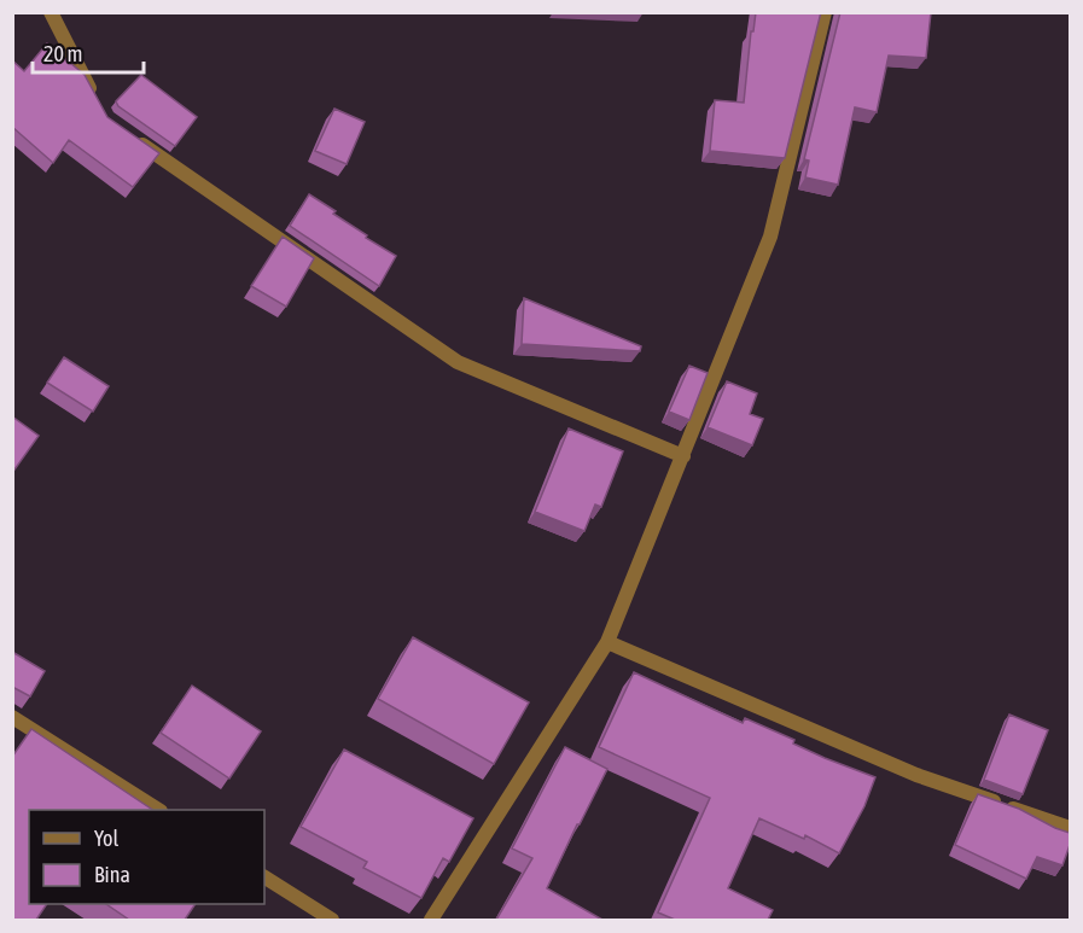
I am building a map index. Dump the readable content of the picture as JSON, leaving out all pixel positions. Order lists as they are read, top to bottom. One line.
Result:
{"legend":["Yol","Bina"],"scale_bar":"20 m"}
